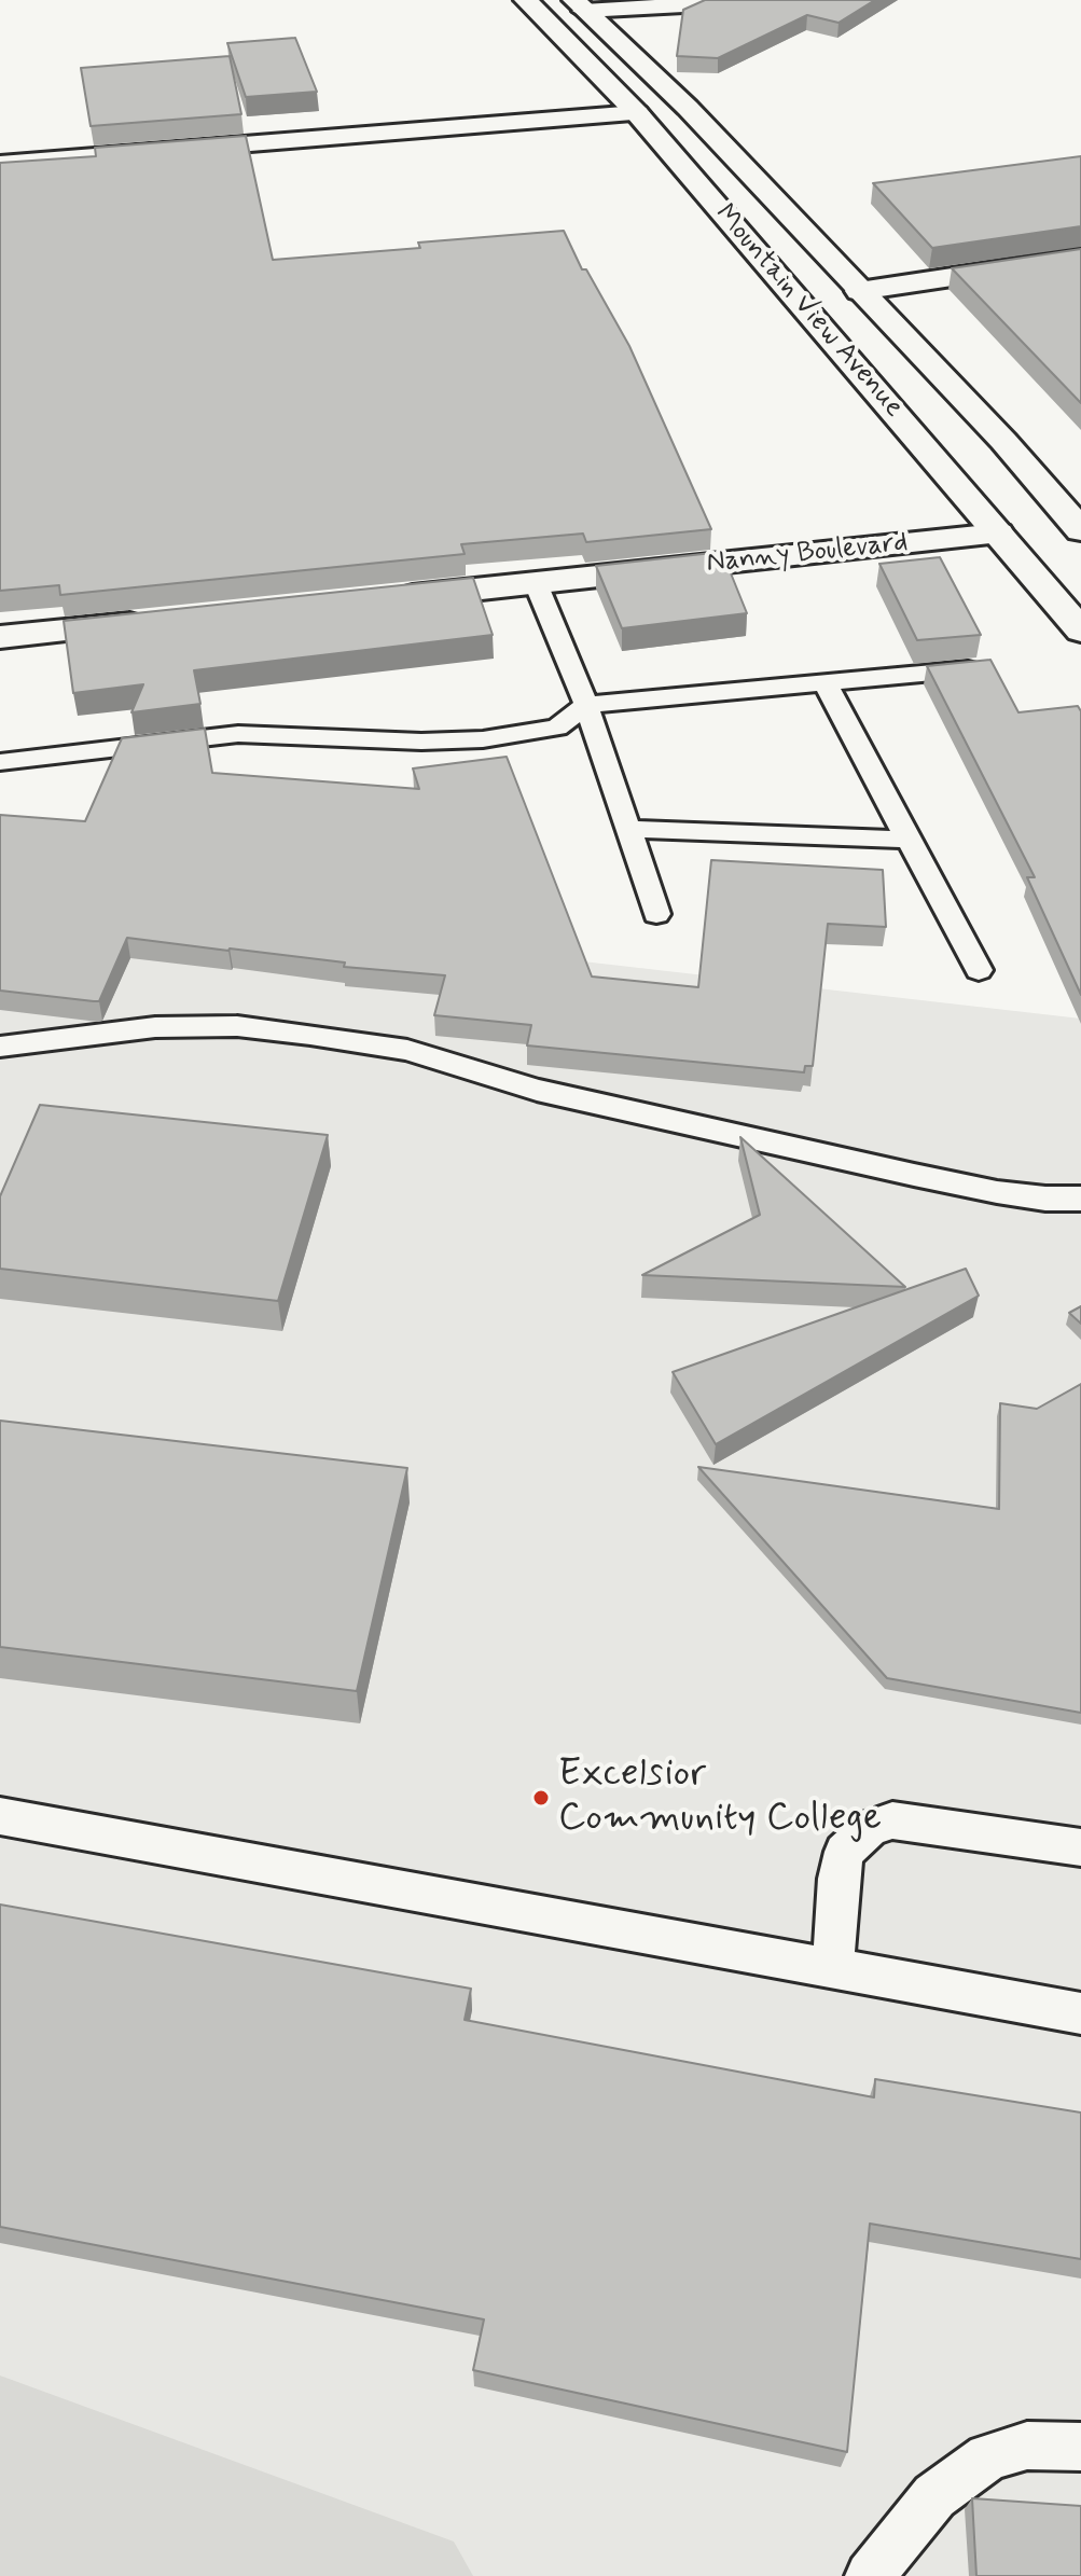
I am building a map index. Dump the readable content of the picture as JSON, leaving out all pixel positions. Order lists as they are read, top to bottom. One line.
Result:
{"streets":{"main road":["Mountain View Avenue","Nanny Boulevard"]},"crossings":[["Mountain View Avenue","Nanny Boulevard"]],"places":["Excelsior Community College"]}
